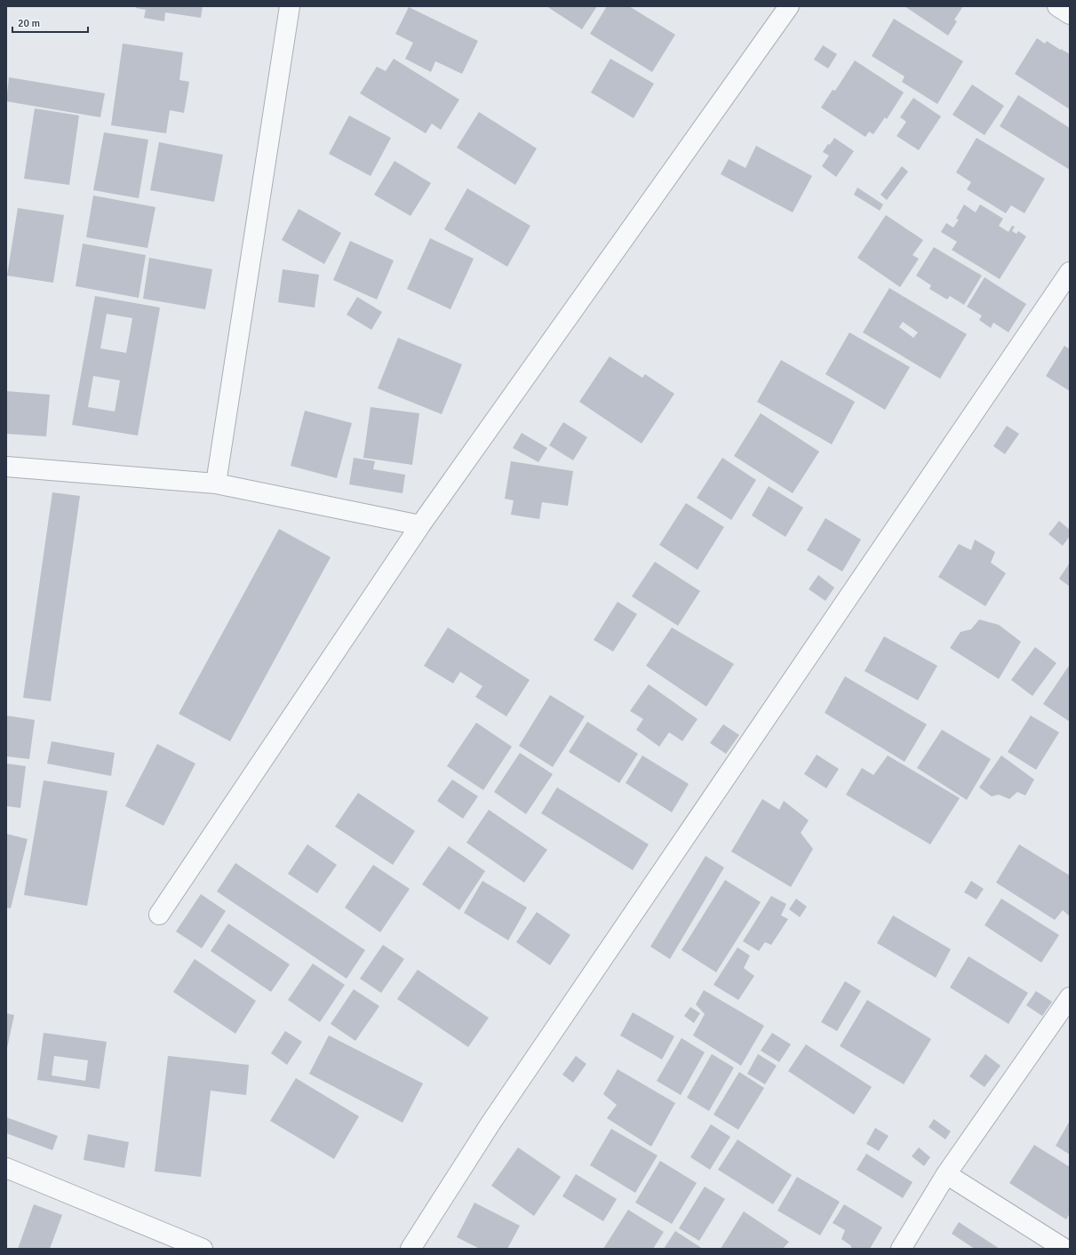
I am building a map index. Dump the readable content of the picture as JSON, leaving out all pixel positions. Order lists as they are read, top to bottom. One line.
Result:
{"scale_bar":"20 m"}
